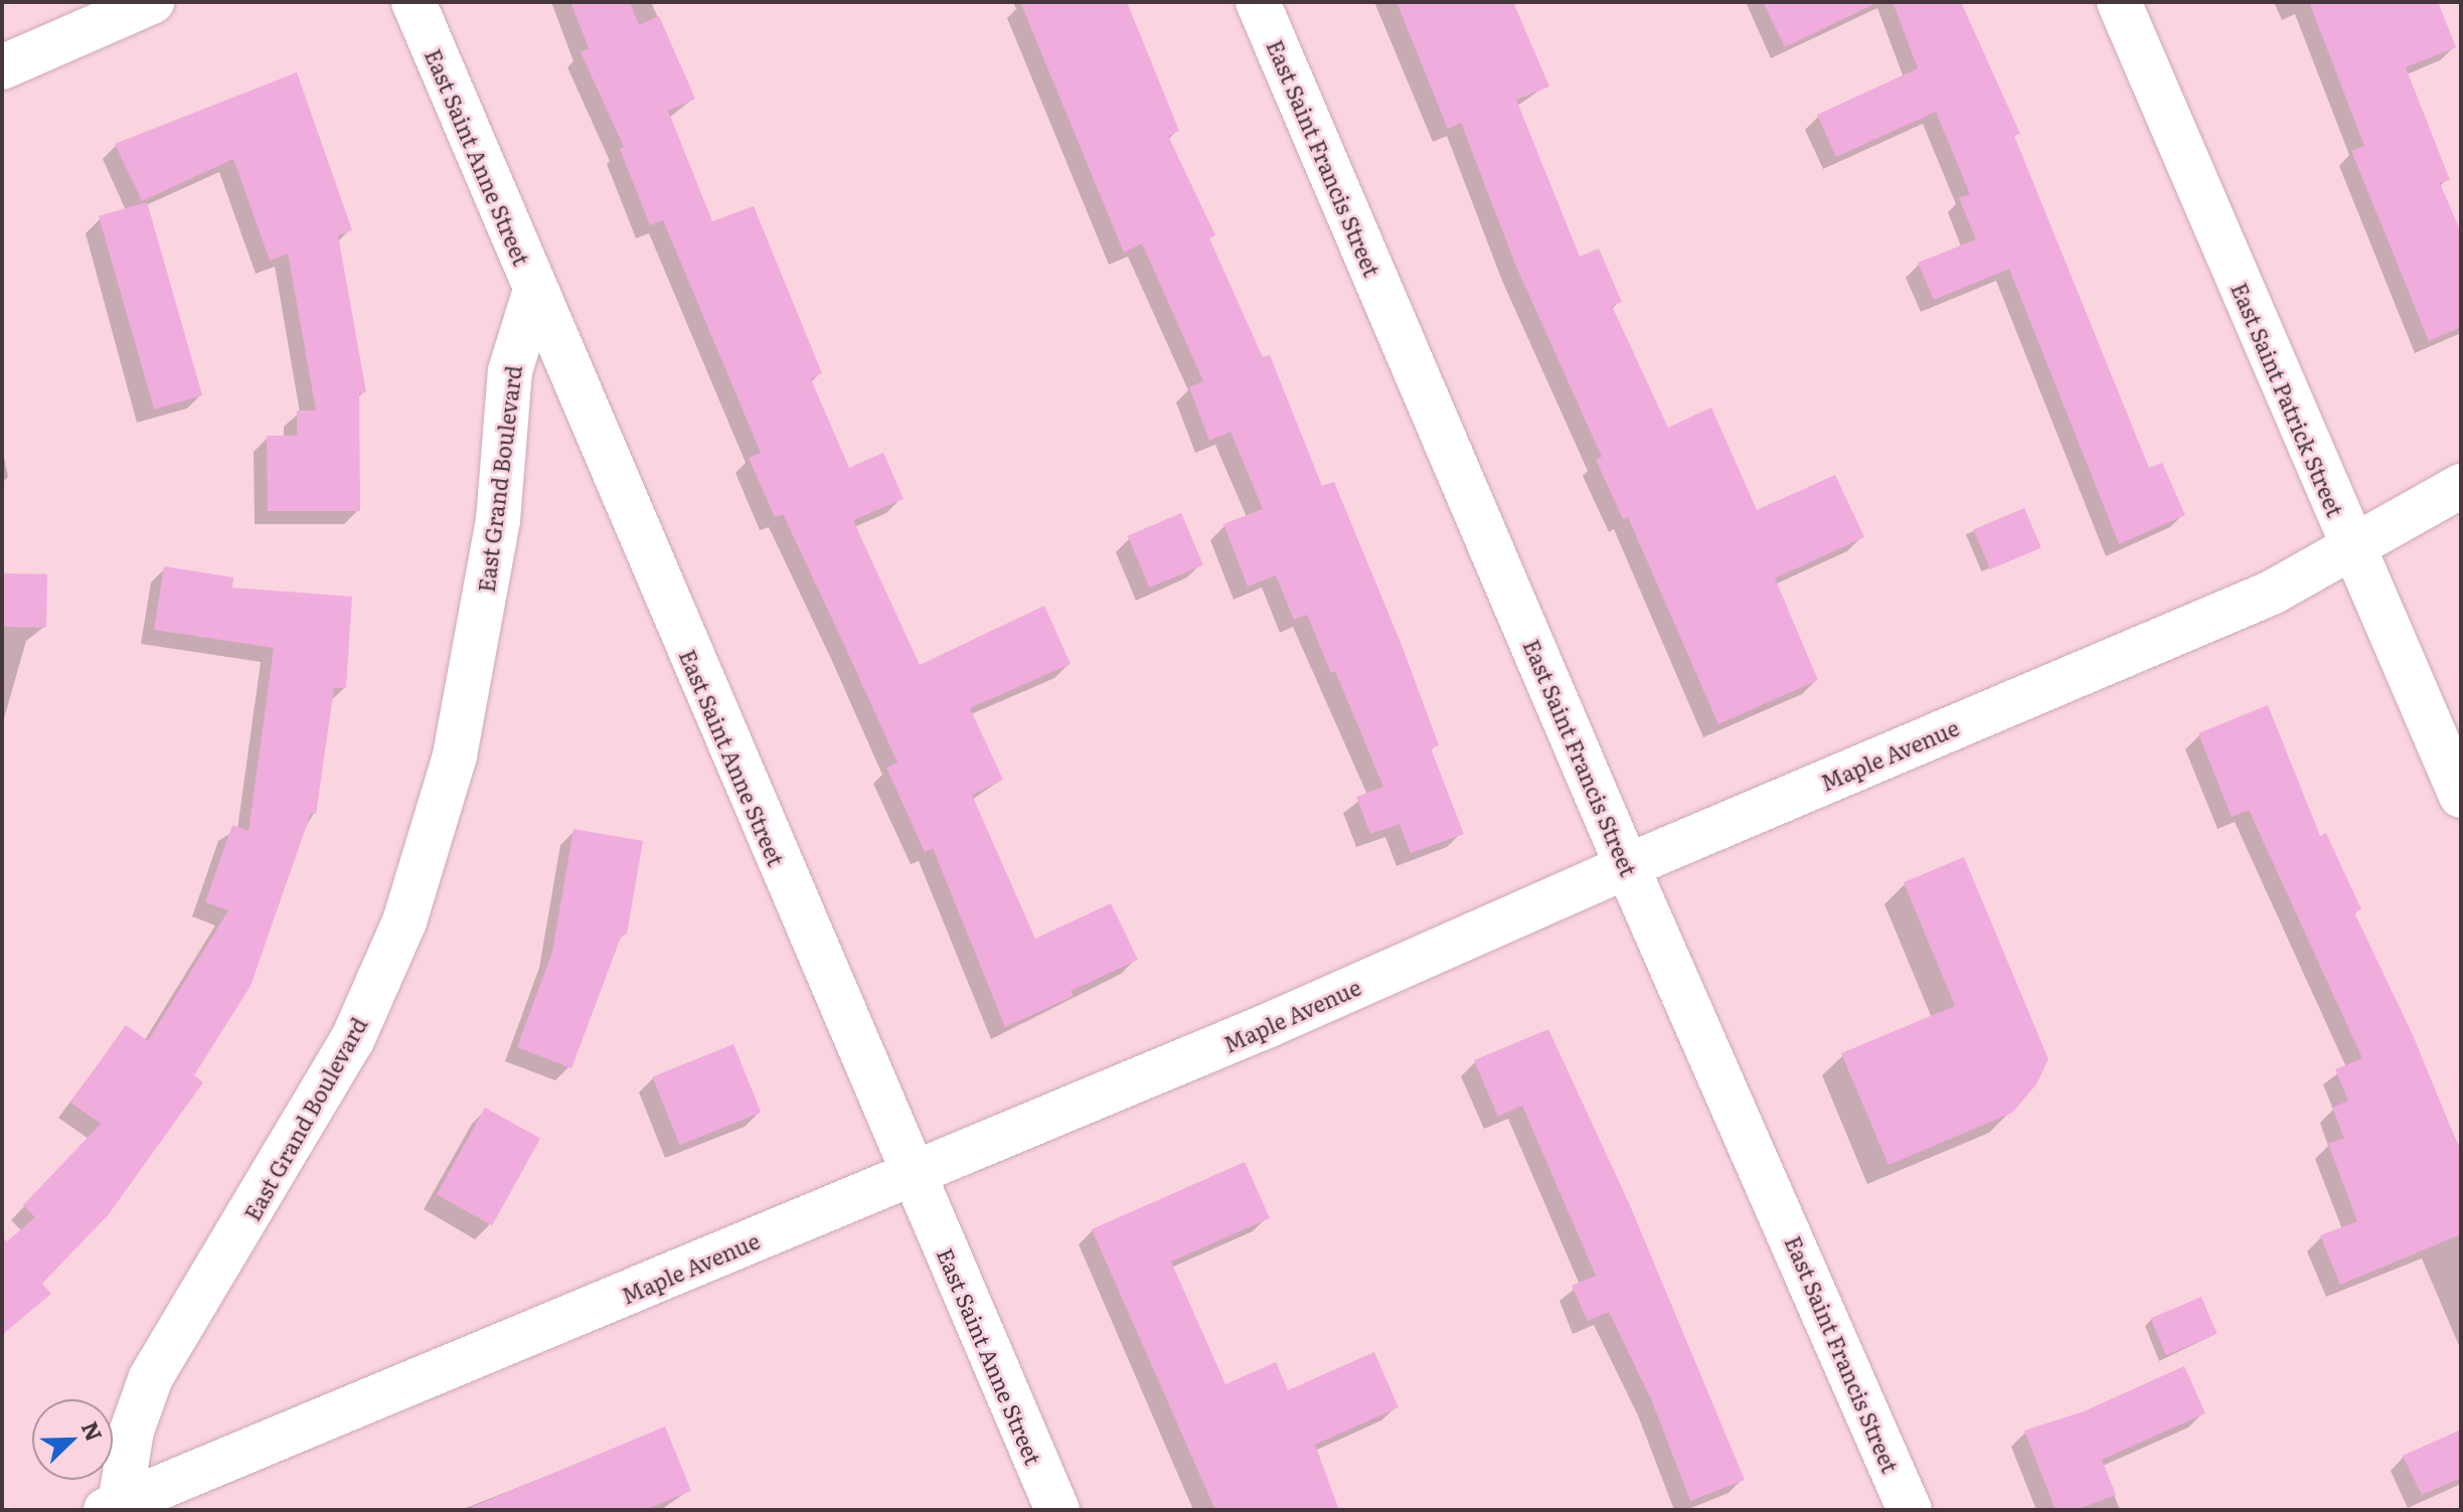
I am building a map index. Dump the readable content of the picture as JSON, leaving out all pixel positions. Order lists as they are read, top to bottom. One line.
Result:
{"streets":{"street":["East Saint Anne Street","East Saint Francis Street","East Saint Patrick Street","East Grand Boulevard","Maple Avenue"]},"crossings":[["East Saint Anne Street","East Grand Boulevard"],["East Saint Anne Street","Maple Avenue"],["East Saint Francis Street","Maple Avenue"],["East Saint Patrick Street","Maple Avenue"],["East Grand Boulevard","Maple Avenue"]],"north":"top right"}
